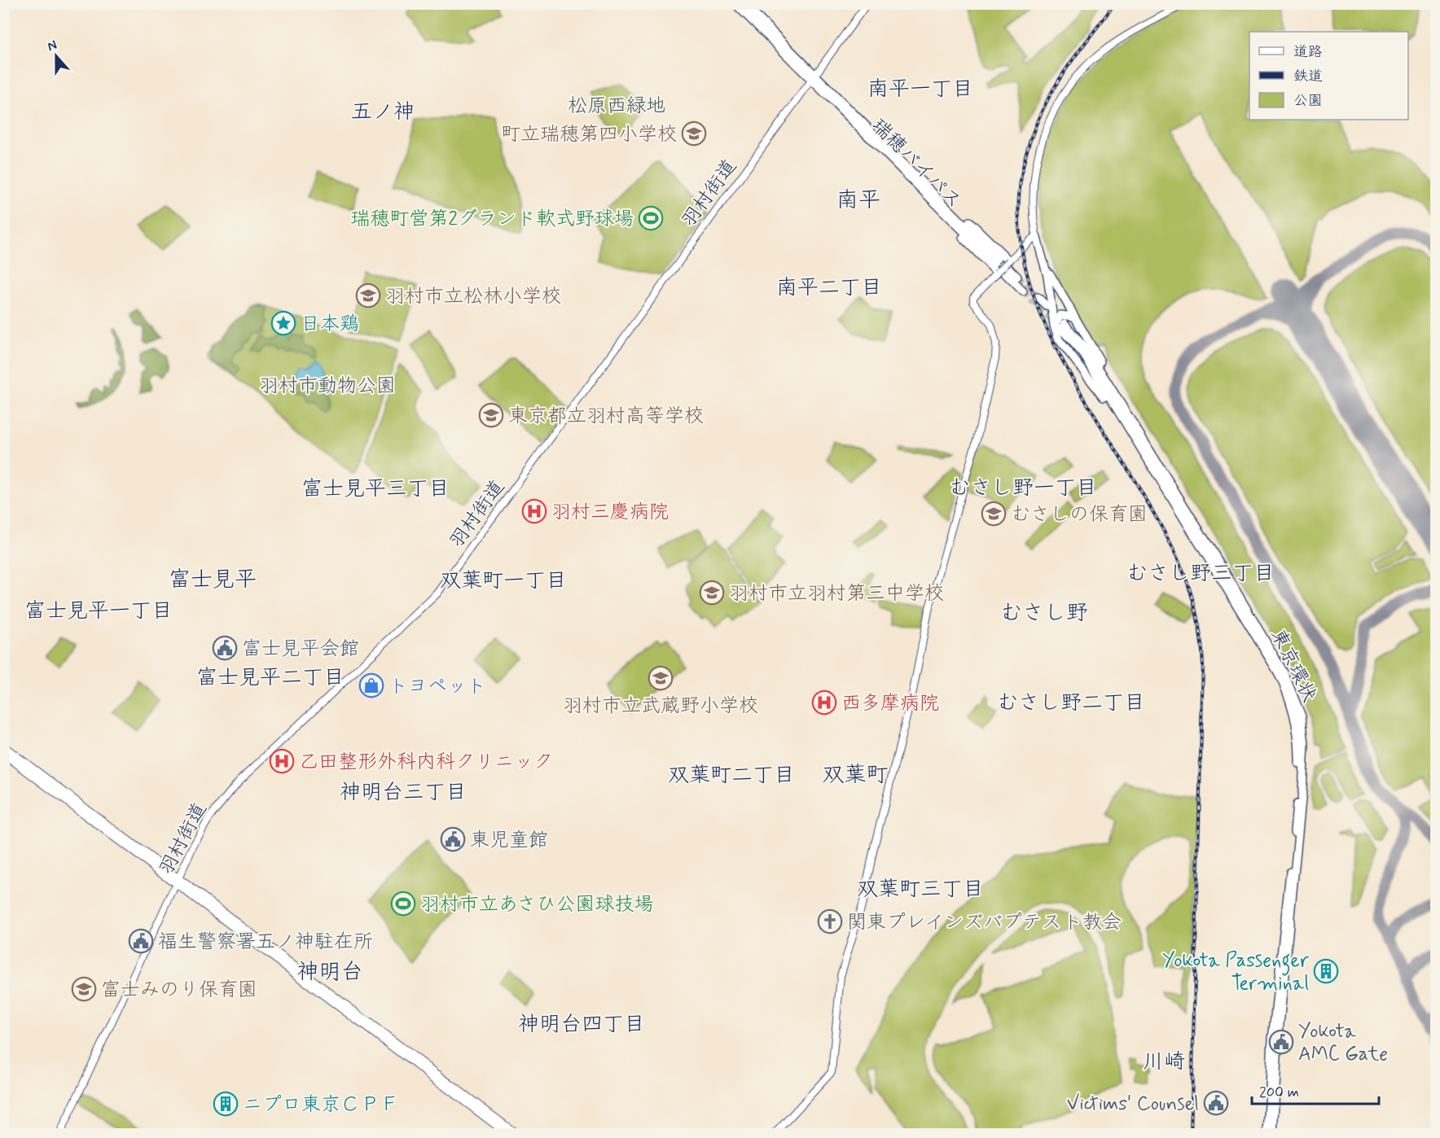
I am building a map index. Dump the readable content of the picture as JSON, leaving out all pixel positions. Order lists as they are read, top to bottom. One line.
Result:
{"streets":{"highway":["瑞穂バイパス","東京環状"],"main road":["羽村街道"]},"crossings":[["瑞穂バイパス","羽村街道"]],"districts":["南平一丁目","五ノ神","南平","南平二丁目","むさし野一丁目","富士見平三丁目","むさし野三丁目","富士見平","双葉町一丁目","富士見平一丁目","むさし野","富士見平二丁目","むさし野二丁目","双葉町二丁目","双葉町","神明台三丁目","双葉町三丁目","神明台","神明台四丁目","川崎"],"parks":["松原西緑地","羽村市動物公園"],"places":{"school or university":["町立瑞穂第四小学校","羽村市立松林小学校","東京都立羽村高等学校","むさしの保育園","羽村市立羽村第三中学校","羽村市立武蔵野小学校","富士みのり保育園"],"sports":["瑞穂町営第2グランド軟式野球場","羽村市立あさひ公園球技場"],"place":["日本鶏"],"hospital":["羽村三慶病院","西多摩病院","乙田整形外科内科クリニック"],"public building":["富士見平会館","東児童館","福生警察署五ノ神駐在所","Yokota AMC Gate","Victims' Counsel"],"shop":["トヨペット"],"church":["関東プレインズバプテスト教会"],"building":["Yokota Passenger Terminal","ニプロ東京ＣＰＦ"]},"legend":["道路","鉄道","公園"],"scale_bar":"200 m","north":"top"}
